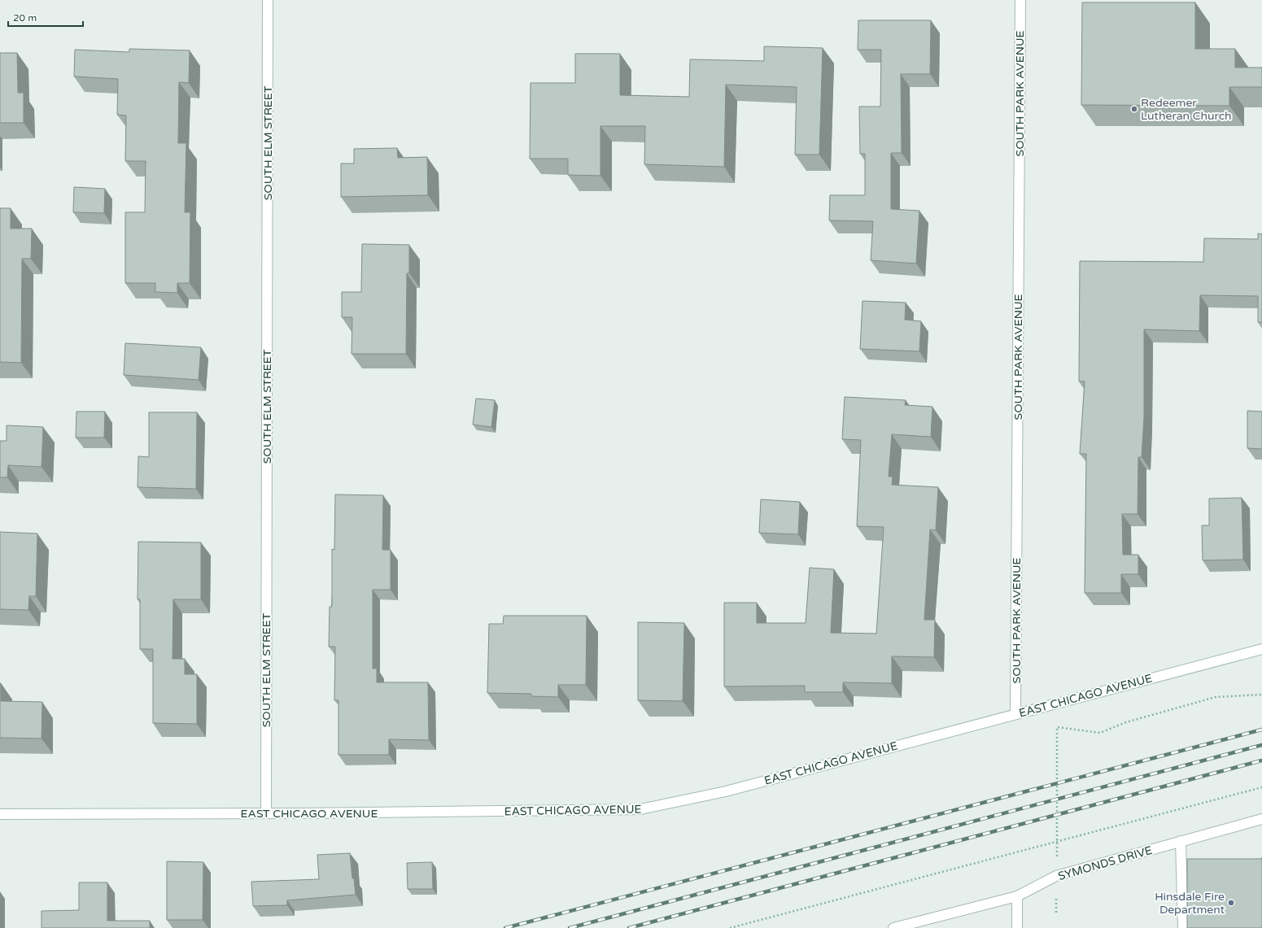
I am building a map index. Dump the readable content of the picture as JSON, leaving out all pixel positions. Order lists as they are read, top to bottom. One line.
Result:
{"streets":{"street":["SOUTH PARK AVENUE","SOUTH ELM STREET","EAST CHICAGO AVENUE","SYMONDS DRIVE"]},"crossings":[["SOUTH PARK AVENUE","EAST CHICAGO AVENUE"],["SOUTH ELM STREET","EAST CHICAGO AVENUE"]],"places":["Redeemer Lutheran Church","Hinsdale Fire Department"],"scale_bar":"20 m"}
